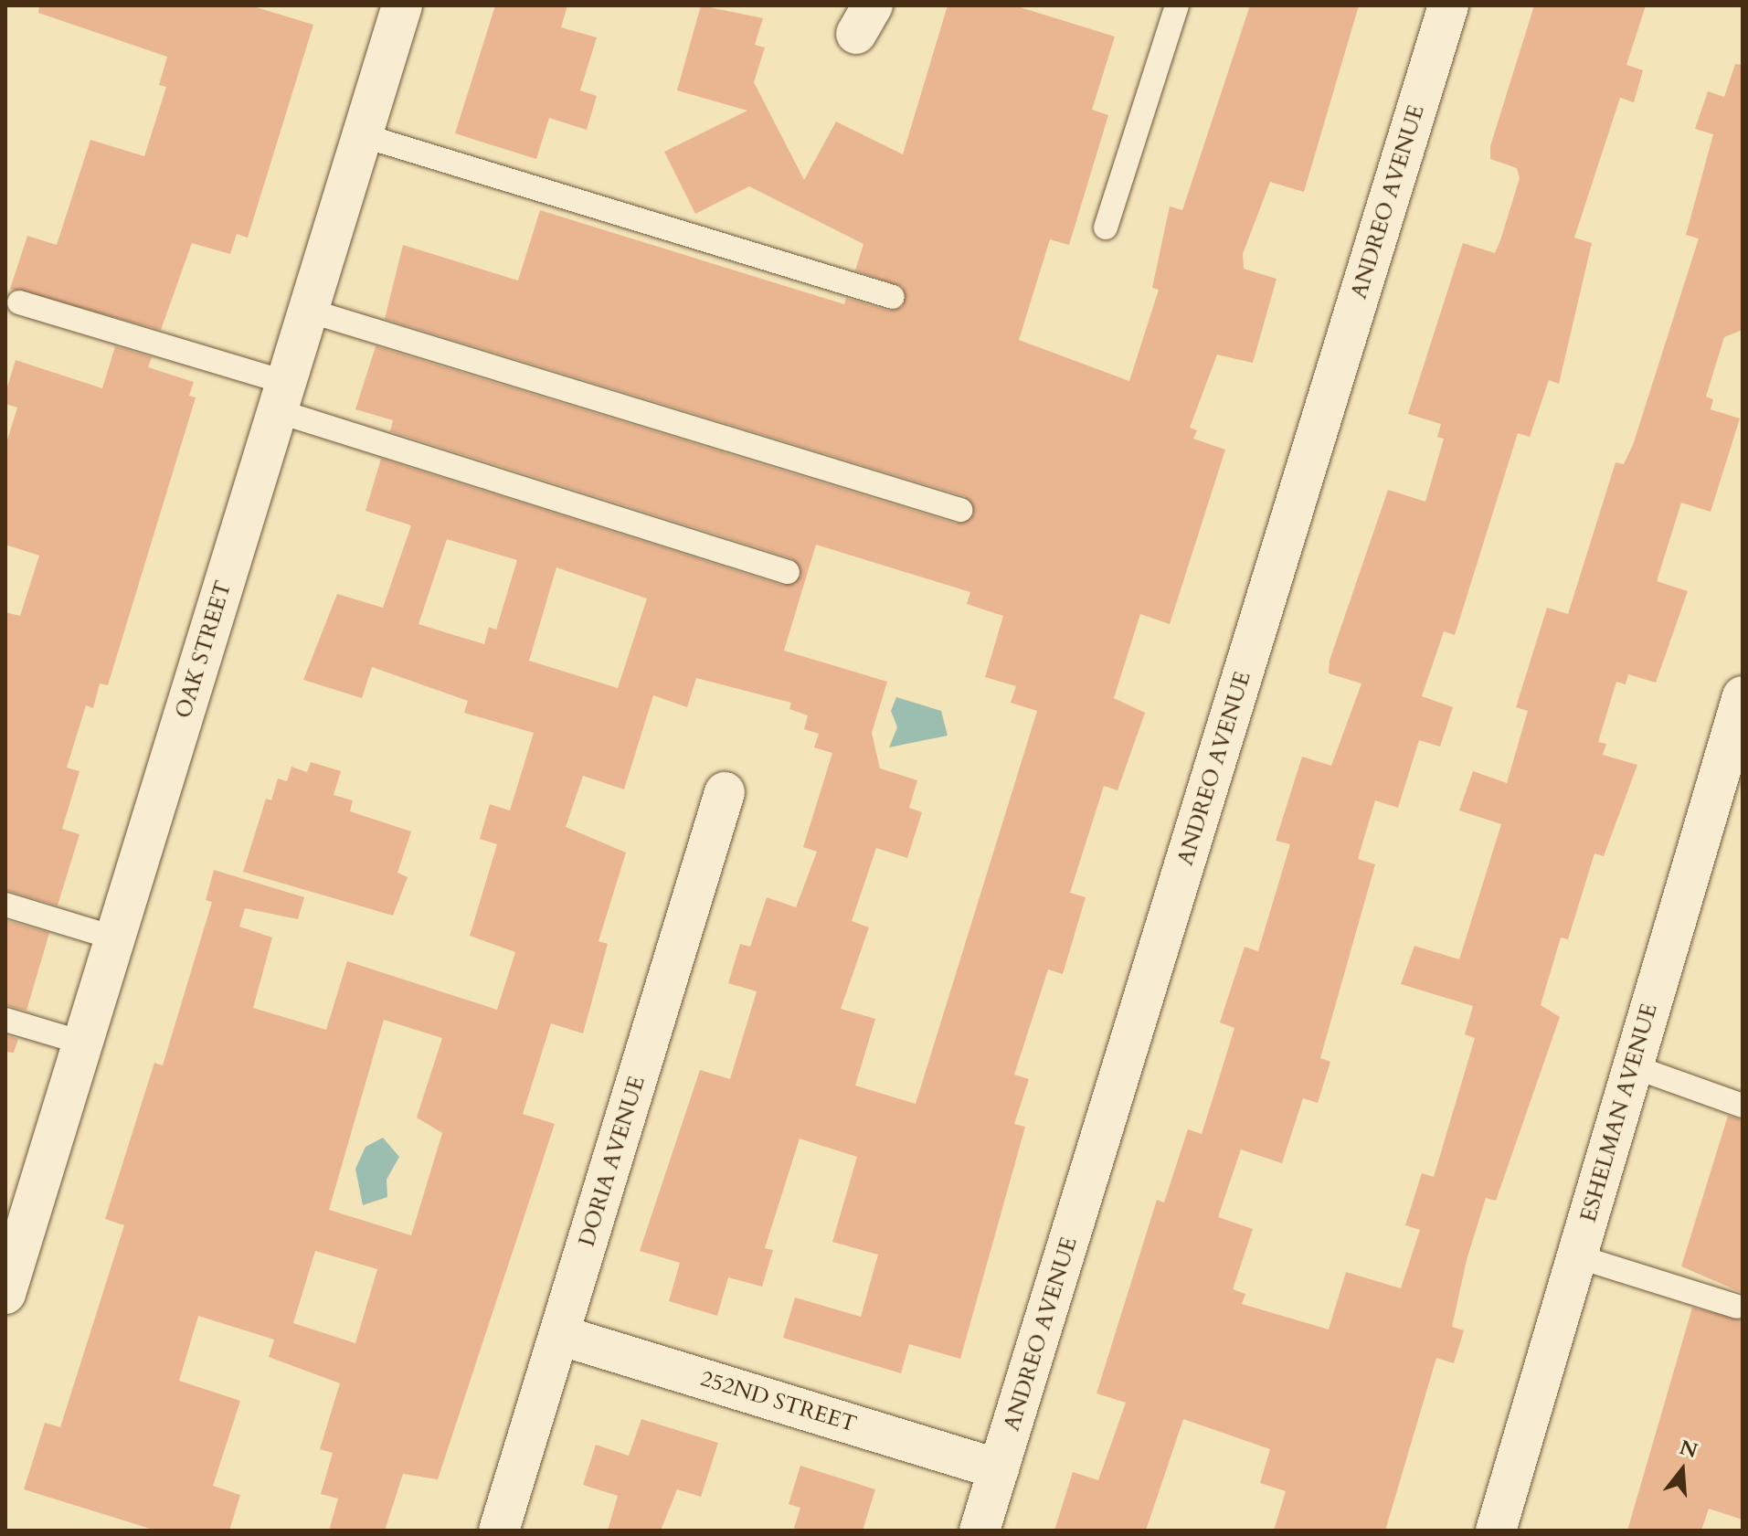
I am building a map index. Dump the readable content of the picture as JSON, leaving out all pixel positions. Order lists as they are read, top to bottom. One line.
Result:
{"streets":{"street":["ANDREO AVENUE","OAK STREET","ESHELMAN AVENUE","DORIA AVENUE","252ND STREET"]},"crossings":[["ANDREO AVENUE","252ND STREET"],["DORIA AVENUE","252ND STREET"]],"north":"top"}
